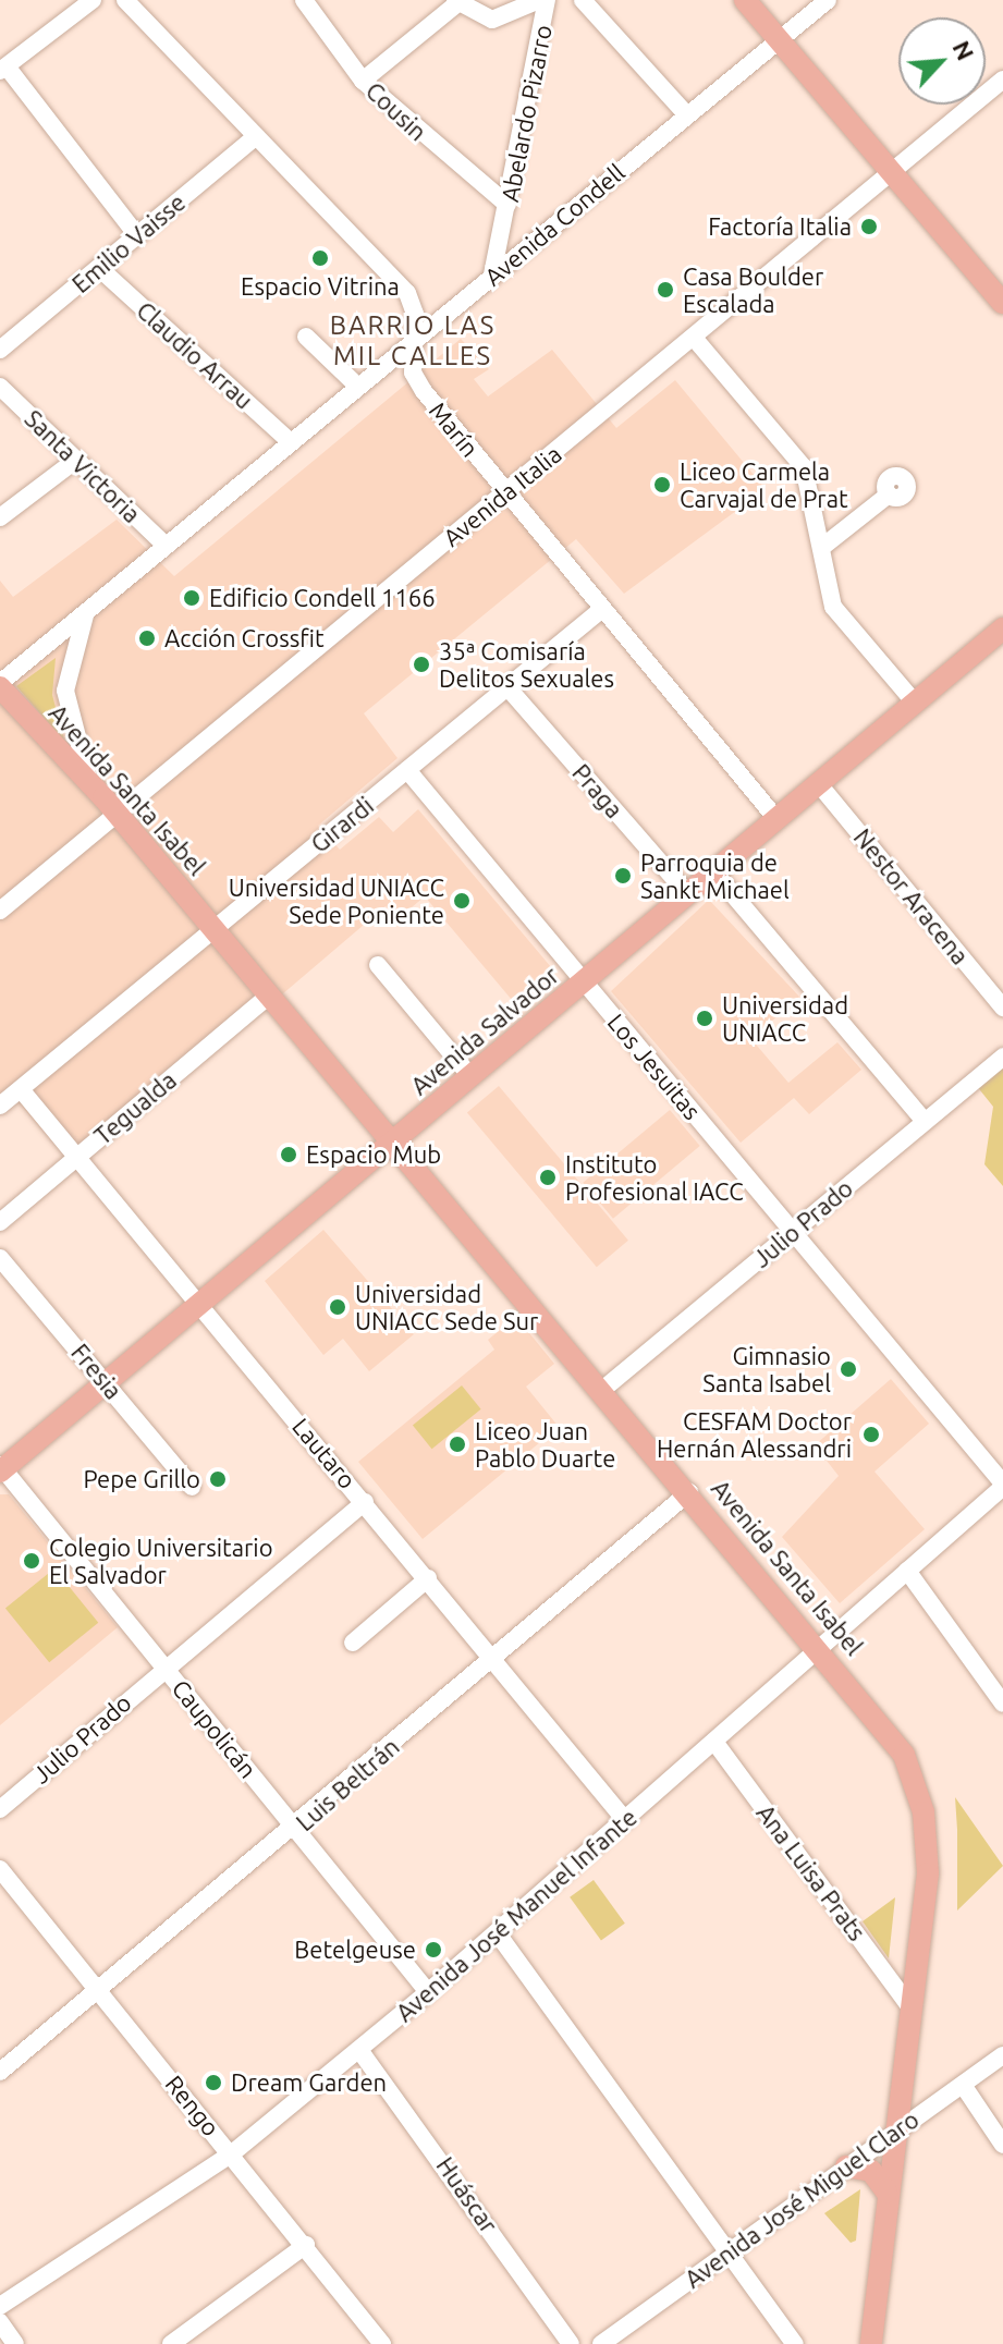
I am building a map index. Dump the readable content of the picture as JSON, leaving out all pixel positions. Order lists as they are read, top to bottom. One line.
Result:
{"streets":{"main road":["Avenida Santa Isabel","Avenida Salvador"],"street":["Cousin","Abelardo Pizarro","Avenida Condell","Emilio Vaisse","Claudio Arrau","Marín","Santa Victoria","Avenida Italia","Praga","Girardi","Nestor Aracena","Los Jesuitas","Tegualda","Julio Prado","Fresia","Lautaro","Caupolicán","Luis Beltrán","Ana Luisa Prats","Avenida José Manuel Infante","Rengo","Huáscar","Avenida José Miguel Claro"]},"crossings":[["Cousin","Abelardo Pizarro"],["Abelardo Pizarro","Avenida Condell"],["Avenida Condell","Claudio Arrau"],["Avenida Condell","Marín"],["Avenida Condell","Santa Victoria"],["Avenida Condell","Avenida Santa Isabel"],["Emilio Vaisse","Claudio Arrau"],["Emilio Vaisse","Marín"],["Marín","Avenida Italia"],["Marín","Girardi"],["Marín","Avenida Salvador"],["Avenida Italia","Avenida Santa Isabel"],["Avenida Santa Isabel","Girardi"],["Avenida Santa Isabel","Avenida Salvador"],["Avenida Santa Isabel","Tegualda"],["Avenida Santa Isabel","Julio Prado"],["Avenida Santa Isabel","Luis Beltrán"],["Avenida Santa Isabel","Ana Luisa Prats"],["Avenida Santa Isabel","Avenida José Manuel Infante"],["Avenida Santa Isabel","Avenida José Miguel Claro"],["Praga","Girardi"],["Praga","Avenida Salvador"],["Girardi","Los Jesuitas"],["Girardi","Lautaro"],["Nestor Aracena","Avenida Salvador"],["Avenida Salvador","Los Jesuitas"],["Avenida Salvador","Fresia"],["Avenida Salvador","Lautaro"],["Avenida Salvador","Caupolicán"],["Los Jesuitas","Julio Prado"],["Los Jesuitas","Avenida José Manuel Infante"],["Tegualda","Lautaro"],["Julio Prado","Lautaro"],["Julio Prado","Caupolicán"],["Lautaro","Luis Beltrán"],["Lautaro","Avenida José Manuel Infante"],["Caupolicán","Luis Beltrán"],["Caupolicán","Avenida José Manuel Infante"],["Luis Beltrán","Rengo"],["Ana Luisa Prats","Avenida José Manuel Infante"],["Avenida José Manuel Infante","Rengo"],["Avenida José Manuel Infante","Huáscar"]],"districts":["BARRIO LAS MIL CALLES"],"places":["Factoría Italia","Espacio Vitrina","Casa Boulder Escalada","Liceo Carmela Carvajal de Prat","Edificio Condell 1166","Acción Crossfit","35ª Comisaría Delitos Sexuales","Parroquia de Sankt Michael","Universidad UNIACC Sede Poniente","Universidad UNIACC","Espacio Mub","Instituto Profesional IACC","Universidad UNIACC Sede Sur","Gimnasio Santa Isabel","CESFAM Doctor Hernán Alessandri","Liceo Juan Pablo Duarte","Pepe Grillo","Colegio Universitario El Salvador","Betelgeuse","Dream Garden"],"north":"top right"}
